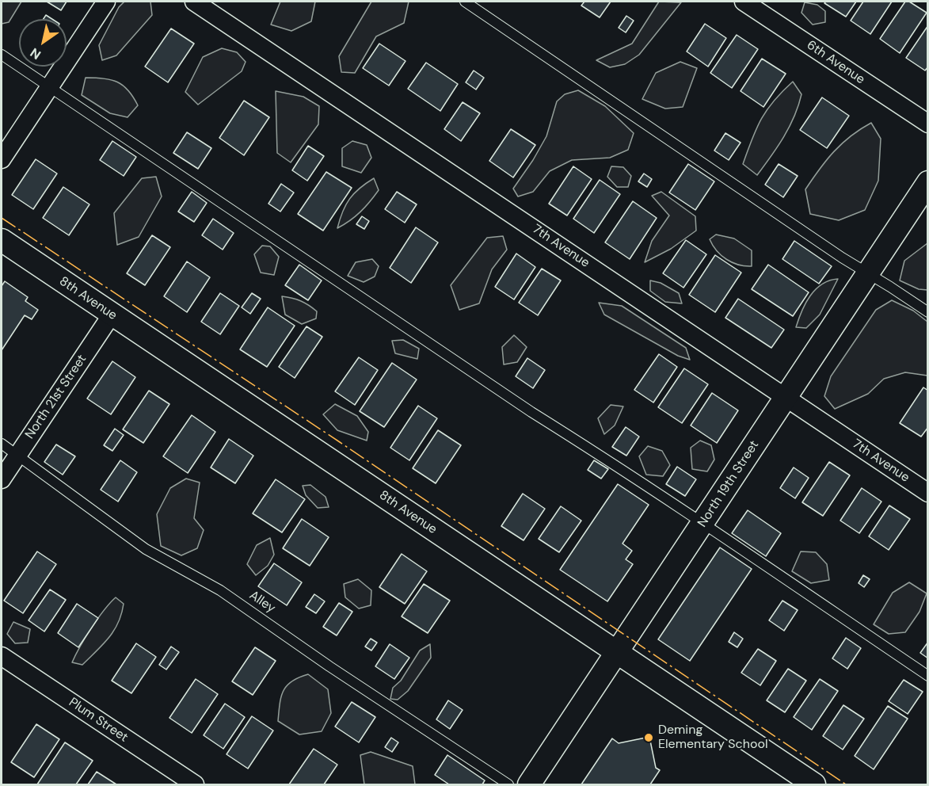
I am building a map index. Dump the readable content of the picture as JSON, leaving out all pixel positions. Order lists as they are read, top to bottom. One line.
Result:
{"streets":{"street":["6th Avenue","7th Avenue","8th Avenue","North 21st Street","North 19th Street","Plum Street"],"lane":["Alley"]},"crossings":[["7th Avenue","North 19th Street"],["8th Avenue","North 21st Street"],["8th Avenue","North 19th Street"],["North 21st Street","Alley"]],"places":["Deming Elementary School"],"north":"bottom left"}
